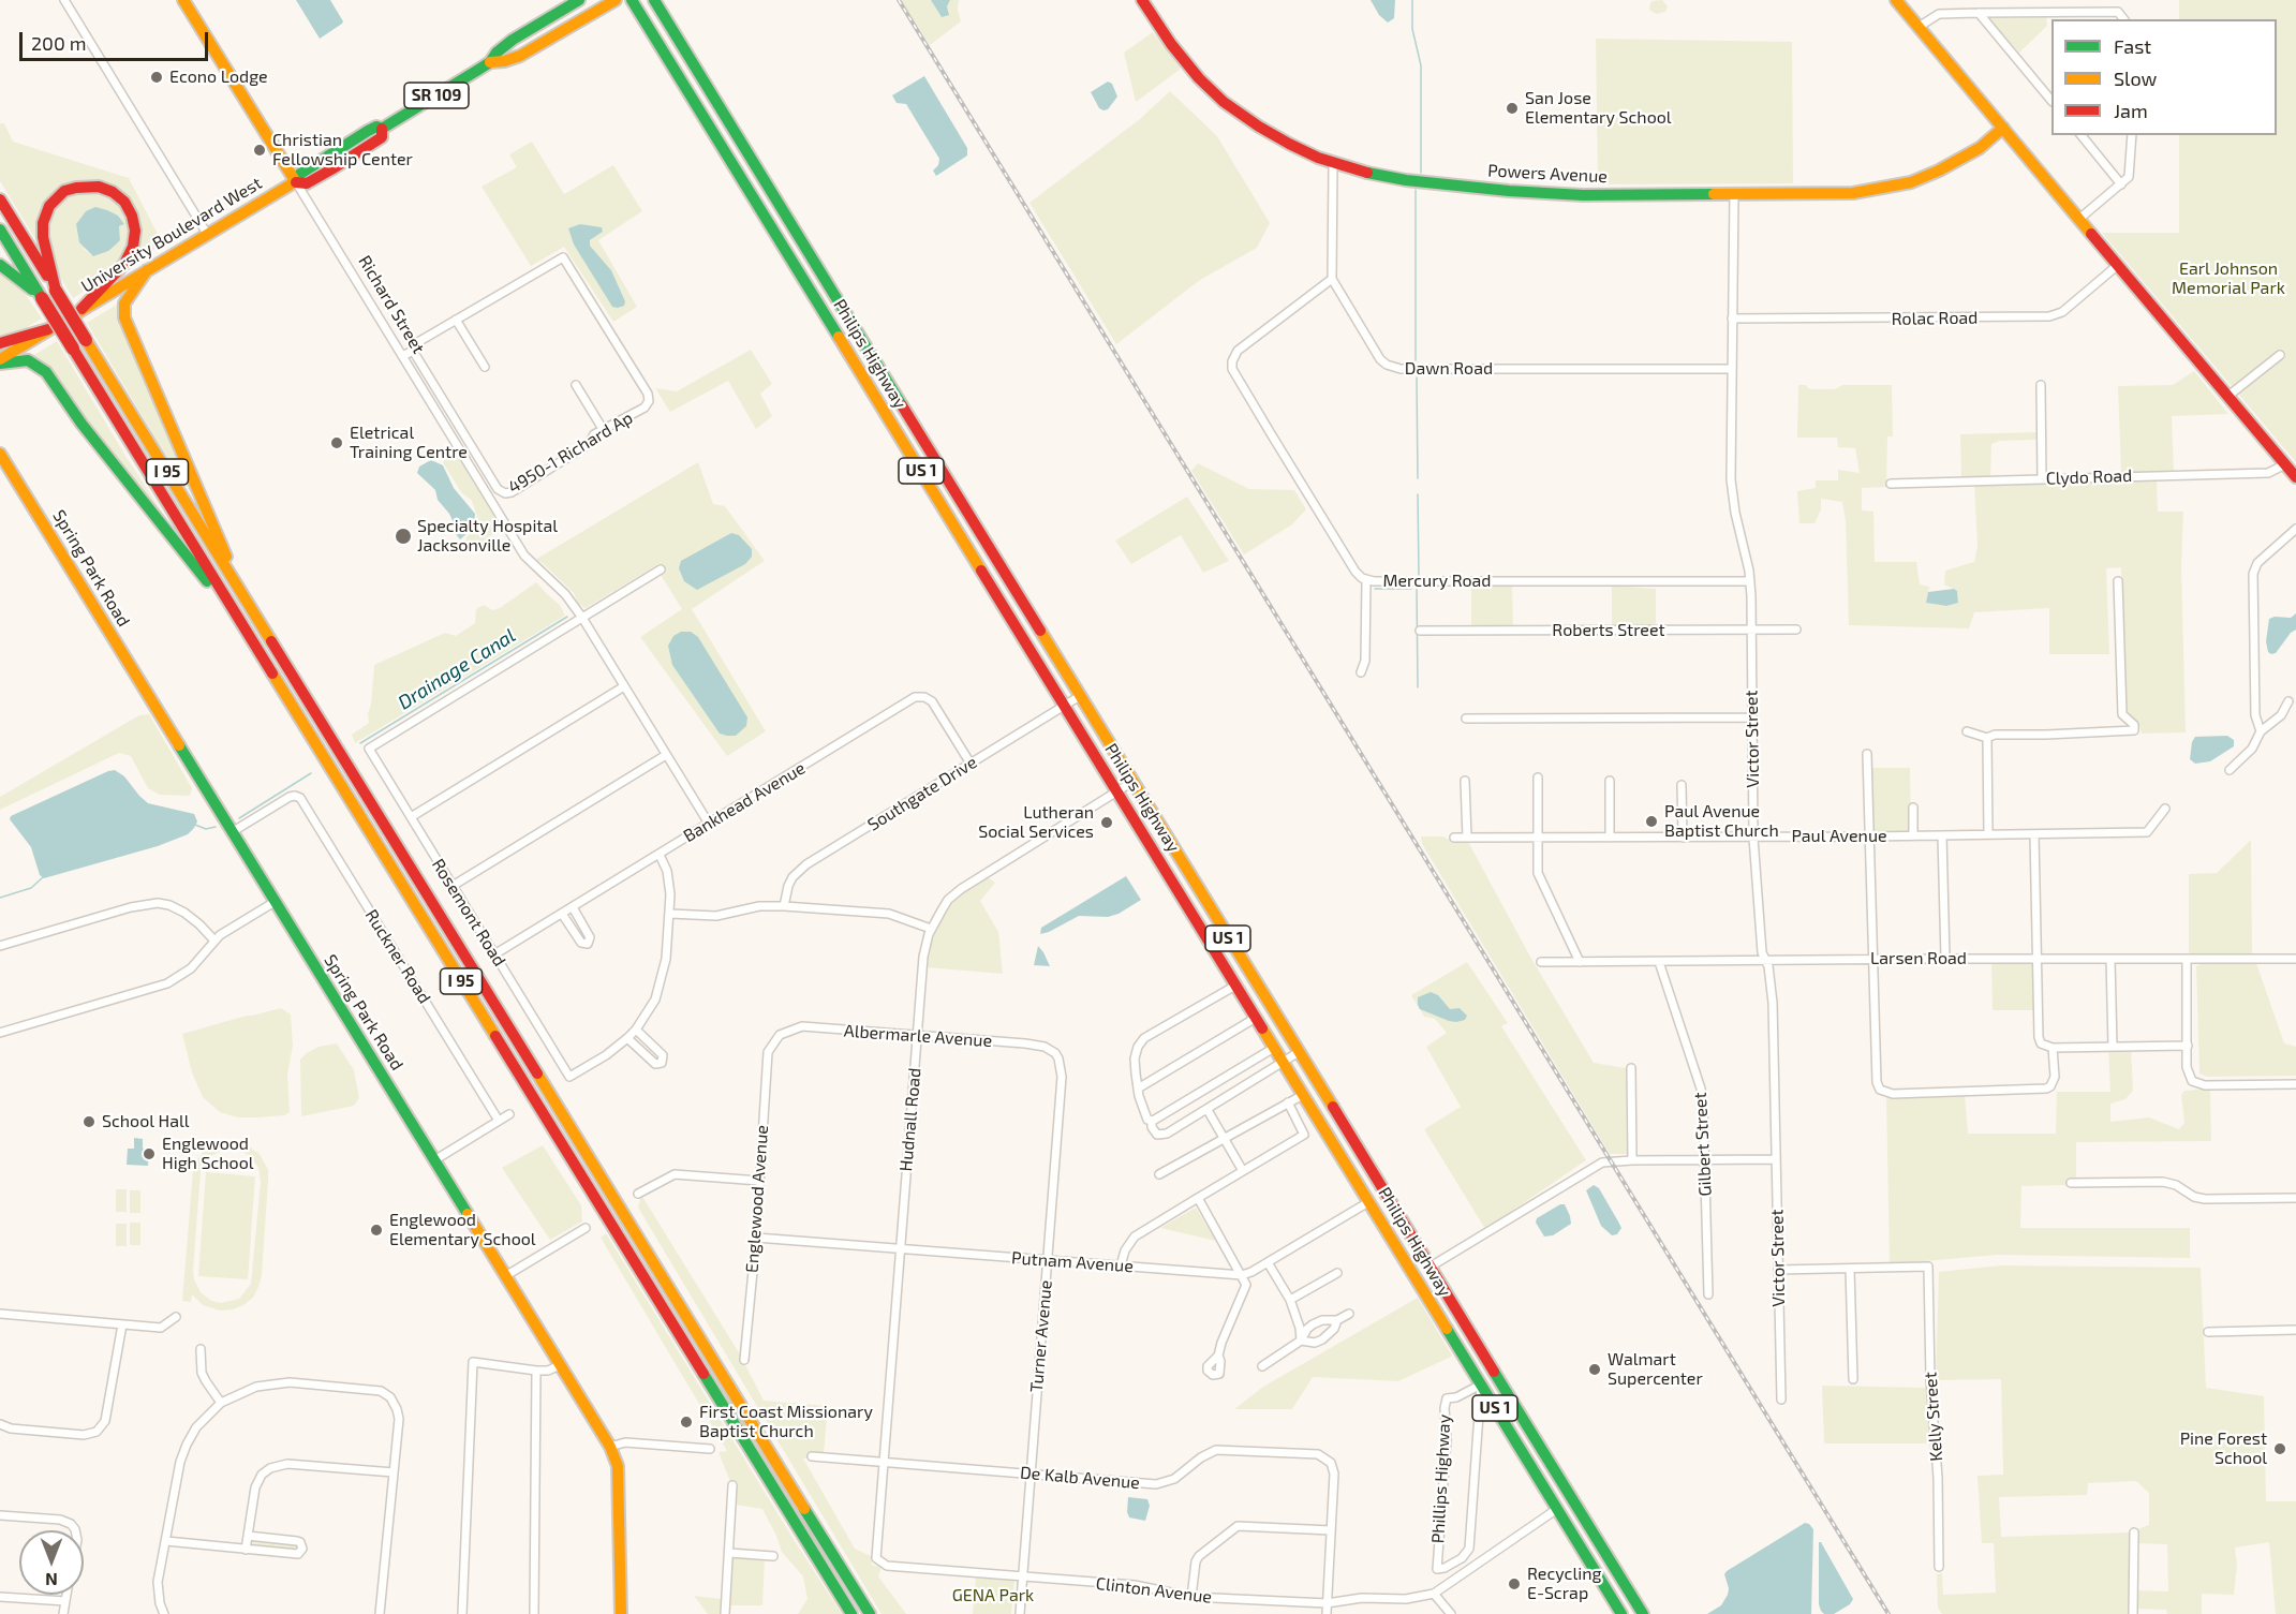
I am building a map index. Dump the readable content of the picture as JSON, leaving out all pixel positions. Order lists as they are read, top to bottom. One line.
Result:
{"streets":{"main road":["SR 109","Powers Avenue","University Boulevard West","Richard Street","Philips Highway","US 1","I 95","Spring Park Road"],"street":["Rolac Road","Dawn Road","4950-1 Richard Ap","Clydo Road","Mercury Road","Roberts Street","Victor Street","Southgate Drive","Bankhead Avenue","Paul Avenue","Rosemont Road","Ruckner Road","Larsen Road","Albermarle Avenue","Hudnall Road","Gilbert Street","Englewood Avenue","Putnam Avenue","Turner Avenue","Kelly Street","De Kalb Avenue","Phillips Highway","Clinton Avenue"]},"crossings":[["Powers Avenue","Victor Street"],["University Boulevard West","Richard Street"],["Richard Street","4950-1 Richard Ap"],["Richard Street","Bankhead Avenue"],["Richard Street","Rosemont Road"],["Rolac Road","Victor Street"],["Philips Highway","Southgate Drive"],["Philips Highway","Hudnall Road"],["Philips Highway","Phillips Highway"],["Philips Highway","Clinton Avenue"],["Dawn Road","Mercury Road"],["Dawn Road","Victor Street"],["Spring Park Road","Ruckner Road"],["Mercury Road","Victor Street"],["Roberts Street","Victor Street"],["Victor Street","Paul Avenue"],["Victor Street","Larsen Road"],["Southgate Drive","Bankhead Avenue"],["Bankhead Avenue","Rosemont Road"],["Larsen Road","Gilbert Street"],["Albermarle Avenue","Hudnall Road"],["Albermarle Avenue","Englewood Avenue"],["Albermarle Avenue","Turner Avenue"],["Hudnall Road","Putnam Avenue"],["Hudnall Road","De Kalb Avenue"],["Hudnall Road","Clinton Avenue"],["Englewood Avenue","Putnam Avenue"],["Putnam Avenue","Turner Avenue"],["Turner Avenue","De Kalb Avenue"],["Turner Avenue","Clinton Avenue"]],"water":["Drainage Canal"],"parks":["Earl Johnson Memorial Park","GENA Park"],"places":["Econo Lodge","San Jose Elementary School","Christian Fellowship Center","Eletrical Training Centre","Specialty Hospital Jacksonville","Paul Avenue Baptist Church","Lutheran Social Services","School Hall","Englewood High School","Englewood Elementary School","Walmart Supercenter","First Coast Missionary Baptist Church","Pine Forest School","Recycling E-Scrap"],"legend":["Fast","Slow","Jam"],"scale_bar":"200 m","north":"bottom"}
